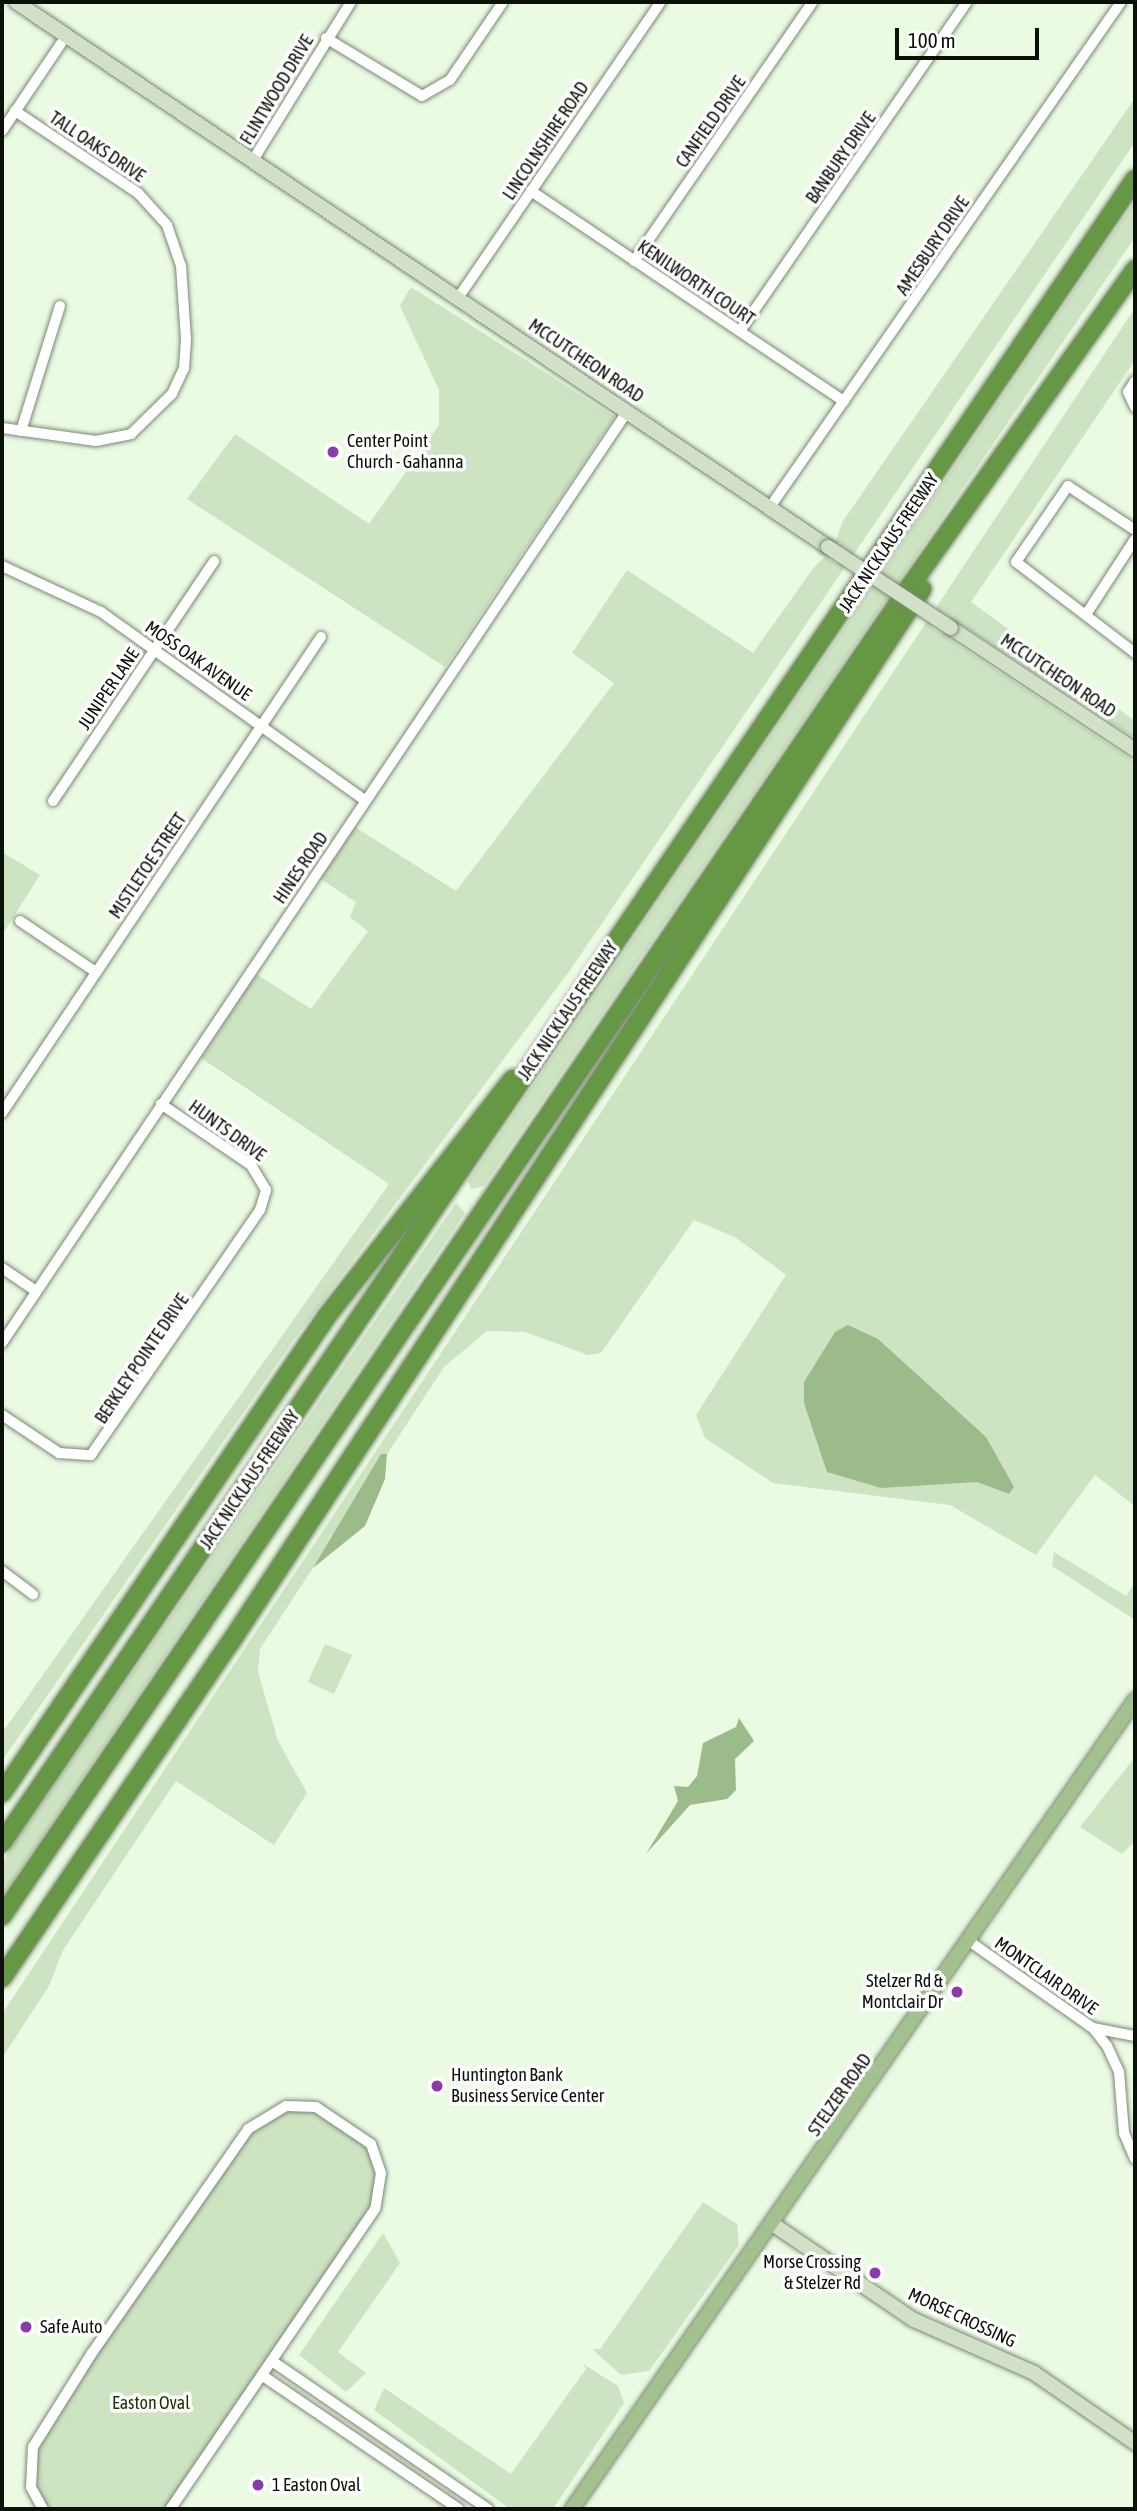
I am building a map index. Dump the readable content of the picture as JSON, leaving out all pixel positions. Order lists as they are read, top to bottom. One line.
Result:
{"streets":{"highway":["JACK NICKLAUS FREEWAY"],"main road":["MCCUTCHEON ROAD","STELZER ROAD","MORSE CROSSING"],"street":["FLINTWOOD DRIVE","CANFIELD DRIVE","LINCOLNSHIRE ROAD","TALL OAKS DRIVE","BANBURY DRIVE","AMESBURY DRIVE","KENILWORTH COURT","MOSS OAK AVENUE","JUNIPER LANE","MISTLETOE STREET","HINES ROAD","HUNTS DRIVE","BERKLEY POINTE DRIVE","MONTCLAIR DRIVE"]},"crossings":[["FLINTWOOD DRIVE","MCCUTCHEON ROAD"],["CANFIELD DRIVE","KENILWORTH COURT"],["LINCOLNSHIRE ROAD","KENILWORTH COURT"],["LINCOLNSHIRE ROAD","MCCUTCHEON ROAD"],["BANBURY DRIVE","KENILWORTH COURT"],["AMESBURY DRIVE","KENILWORTH COURT"],["AMESBURY DRIVE","MCCUTCHEON ROAD"],["MCCUTCHEON ROAD","HINES ROAD"],["MOSS OAK AVENUE","JUNIPER LANE"],["MOSS OAK AVENUE","MISTLETOE STREET"],["MOSS OAK AVENUE","HINES ROAD"],["HINES ROAD","HUNTS DRIVE"],["HUNTS DRIVE","BERKLEY POINTE DRIVE"],["MONTCLAIR DRIVE","STELZER ROAD"],["STELZER ROAD","MORSE CROSSING"]],"parks":["Easton Oval"],"places":["Center Point Church - Gahanna","Stelzer Rd & Montclair Dr","Huntington Bank Business Service Center","Morse Crossing & Stelzer Rd","Safe Auto","1 Easton Oval"],"scale_bar":"100 m"}
